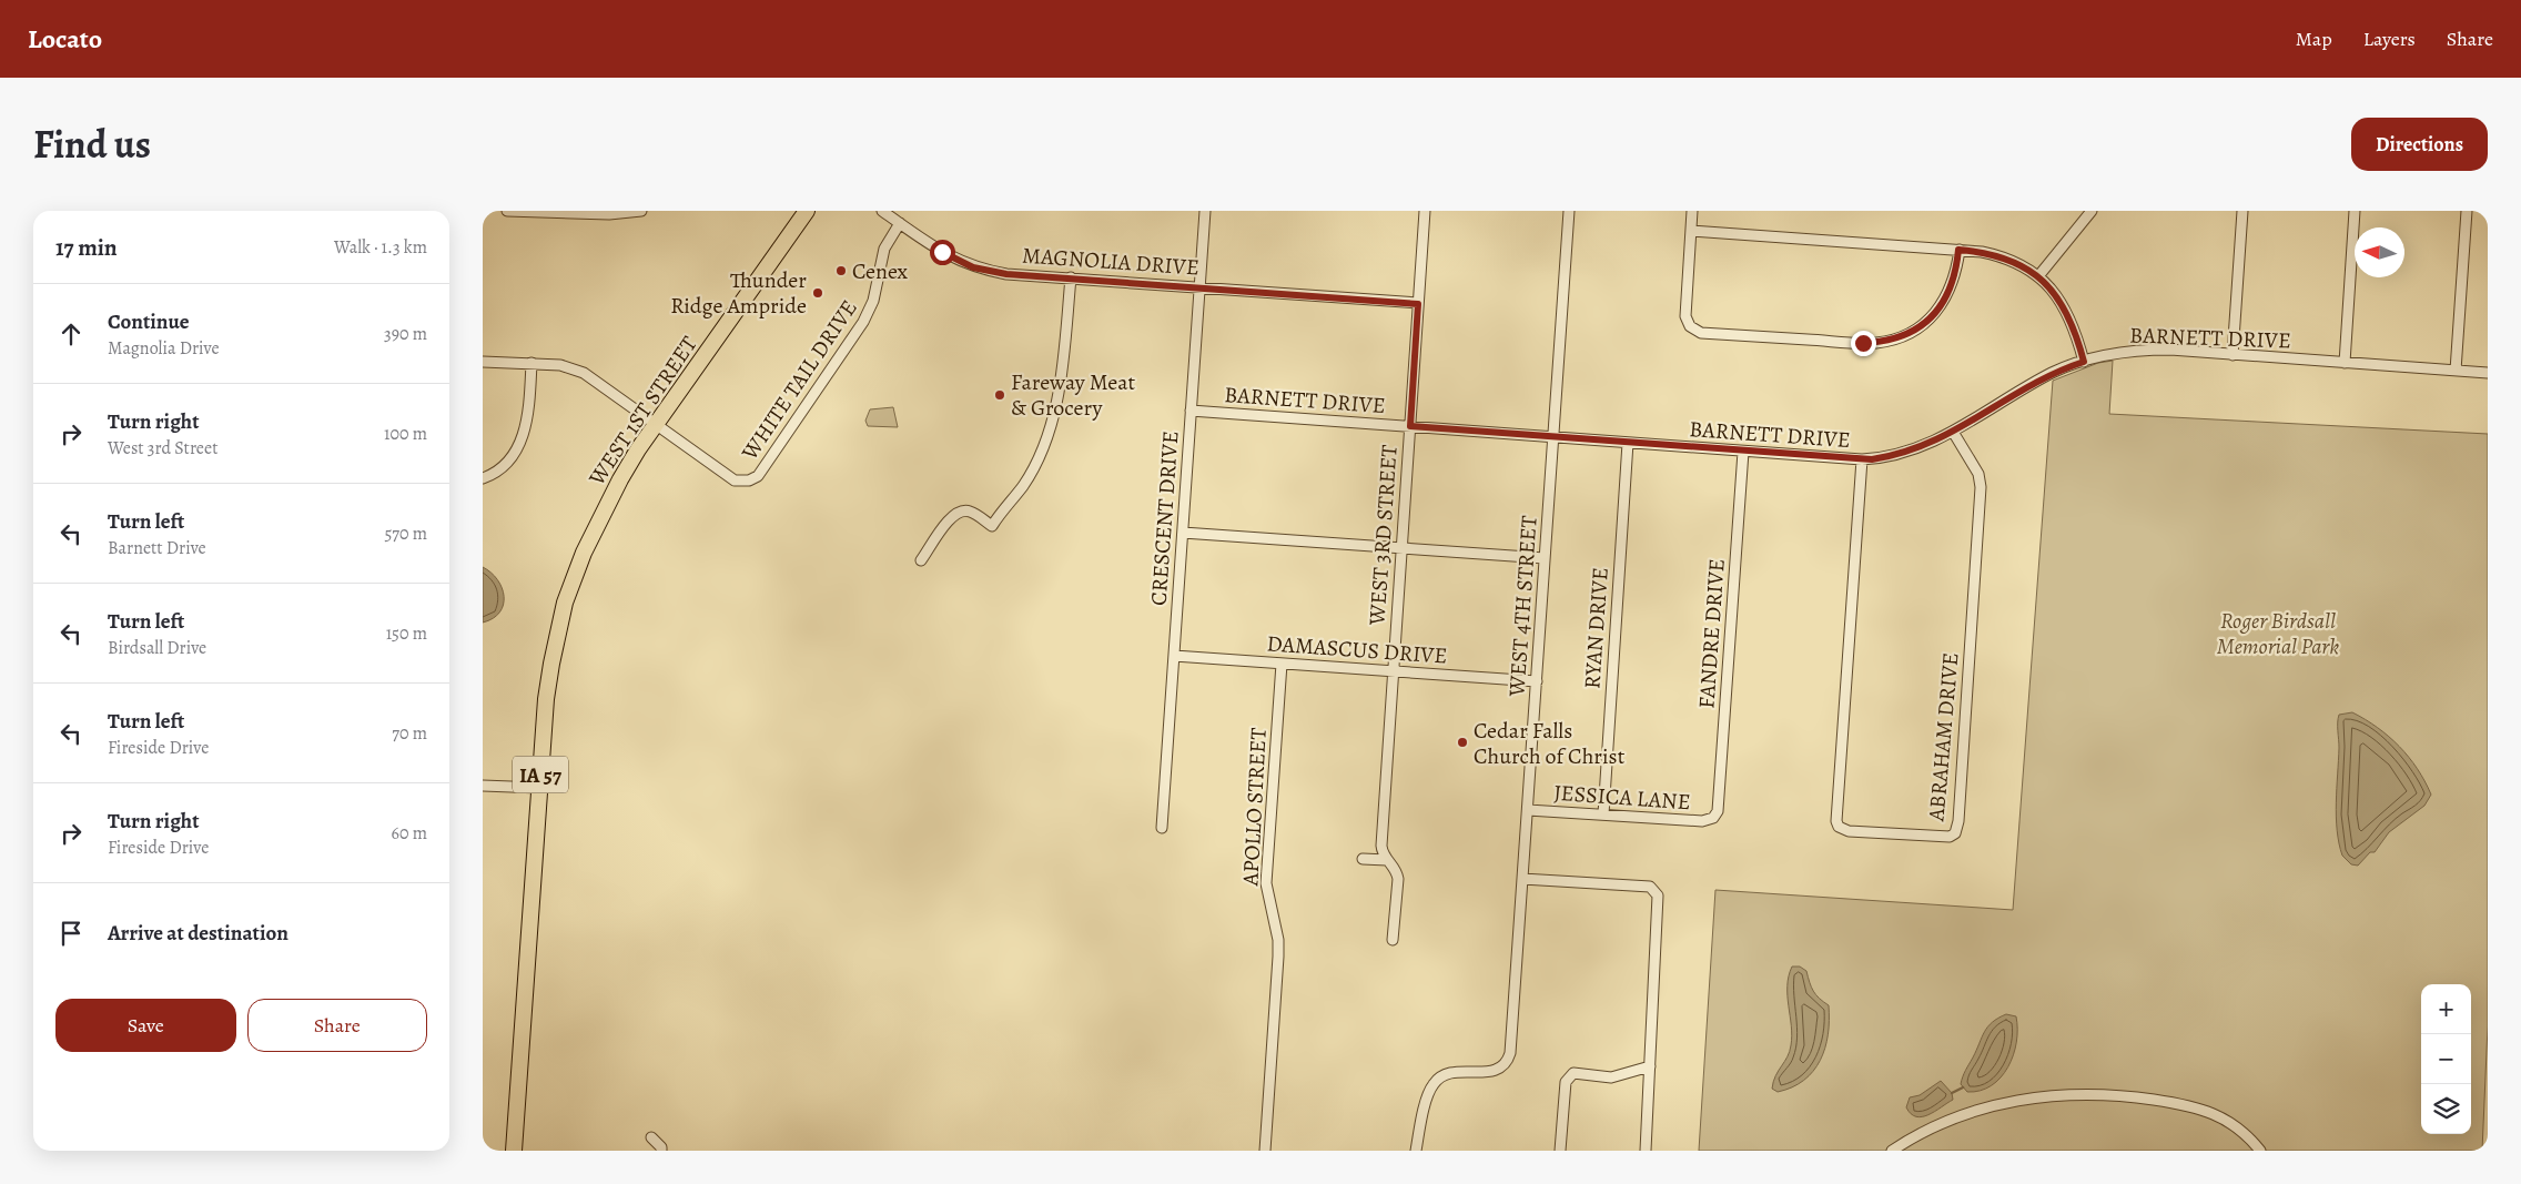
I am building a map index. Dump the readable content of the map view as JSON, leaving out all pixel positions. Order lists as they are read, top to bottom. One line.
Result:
{"streets":{"main road":["WEST 1ST STREET","IA 57"],"street":["MAGNOLIA DRIVE","BARNETT DRIVE","WHITE TAIL DRIVE","CRESCENT DRIVE","WEST 3RD STREET","WEST 4TH STREET","RYAN DRIVE","FANDRE DRIVE","DAMASCUS DRIVE","ABRAHAM DRIVE","JESSICA LANE","APOLLO STREET"]},"crossings":[["MAGNOLIA DRIVE","WHITE TAIL DRIVE"],["MAGNOLIA DRIVE","CRESCENT DRIVE"],["MAGNOLIA DRIVE","WEST 3RD STREET"],["BARNETT DRIVE","CRESCENT DRIVE"],["BARNETT DRIVE","WEST 3RD STREET"],["BARNETT DRIVE","WEST 4TH STREET"],["BARNETT DRIVE","RYAN DRIVE"],["BARNETT DRIVE","FANDRE DRIVE"],["BARNETT DRIVE","ABRAHAM DRIVE"],["WHITE TAIL DRIVE","WEST 1ST STREET"],["CRESCENT DRIVE","DAMASCUS DRIVE"],["WEST 3RD STREET","DAMASCUS DRIVE"],["WEST 4TH STREET","DAMASCUS DRIVE"],["WEST 4TH STREET","JESSICA LANE"],["RYAN DRIVE","JESSICA LANE"],["FANDRE DRIVE","JESSICA LANE"],["DAMASCUS DRIVE","APOLLO STREET"]],"parks":["Roger Birdsall Memorial Park"],"places":["Cenex","Thunder Ridge Ampride","Fareway Meat & Grocery","Cedar Falls Church of Christ"],"north":"left","page":{"header":"Locato","nav":["Map","Layers","Share"],"title":"Find us","buttons":["Directions",["Save","Share"]],"heading":["17 min","Walk · 1.3 km"],"list":[["Continue","Magnolia Drive","390 m"],["Turn right","West 3rd Street","100 m"],["Turn left","Barnett Drive","570 m"],["Turn left","Birdsall Drive","150 m"],["Turn left","Fireside Drive","70 m"],["Turn right","Fireside Drive","60 m"],"Arrive at destination"],"map_buttons":["+","−"]}}
